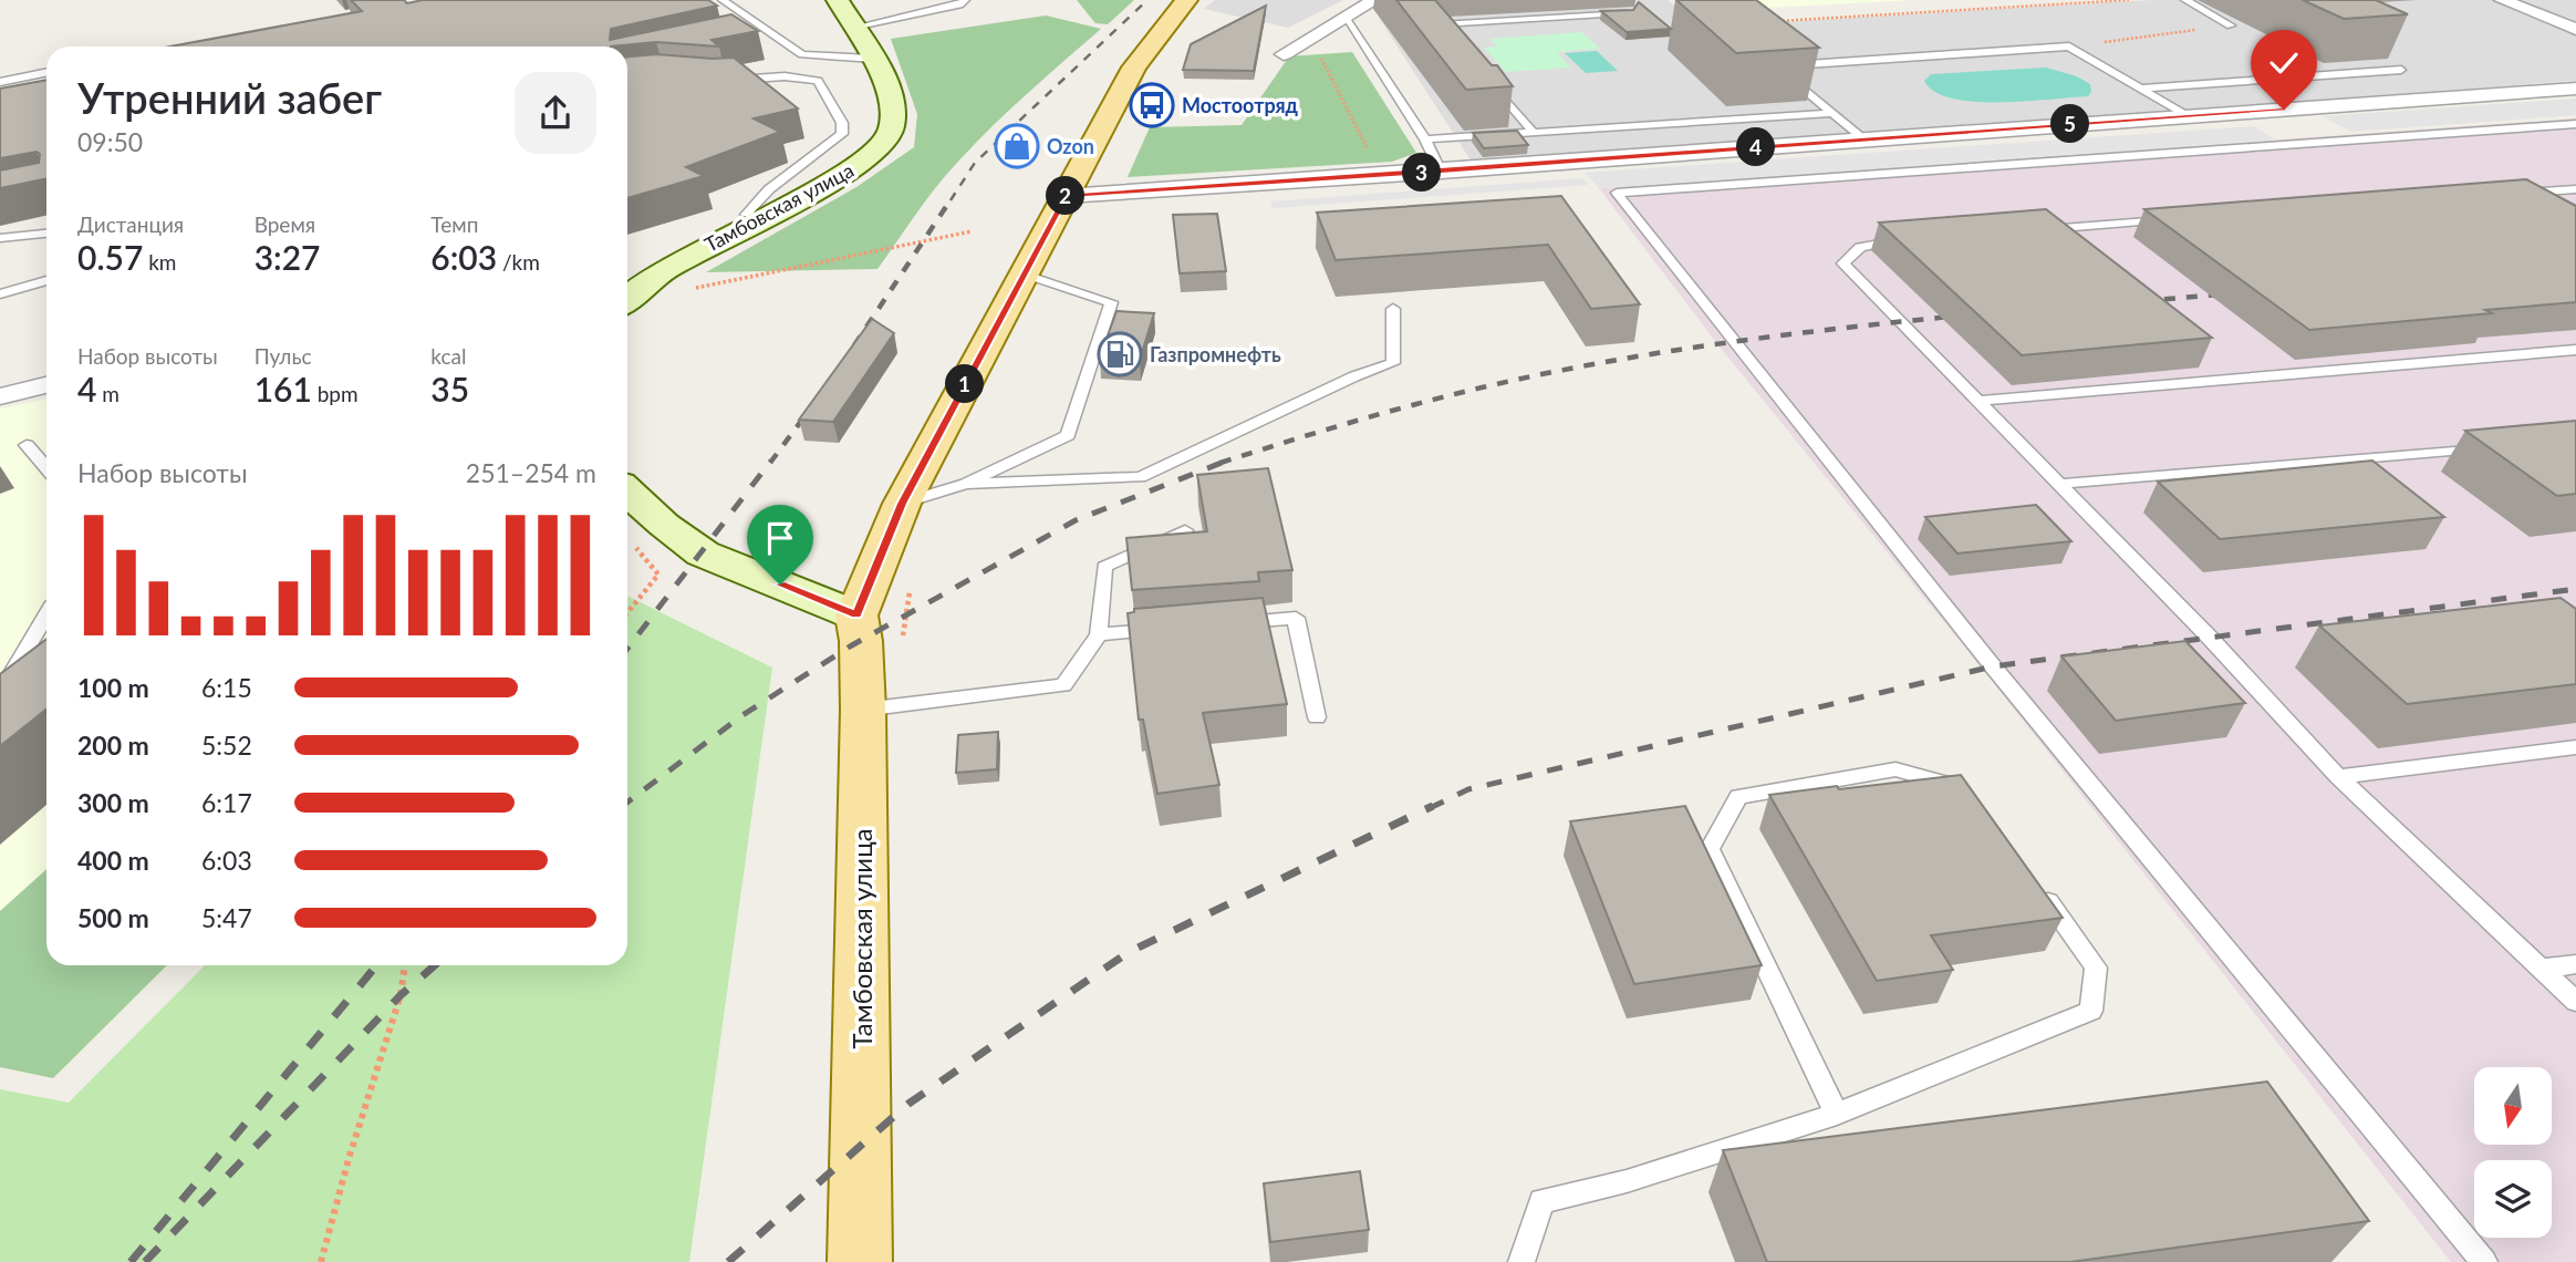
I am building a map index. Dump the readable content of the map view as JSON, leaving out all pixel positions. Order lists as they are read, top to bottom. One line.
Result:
{"streets":{"main road":["Тамбовская улица"]},"places":{"bus stop":["Мостоотряд"],"shop":["Ozon"],"fuel station":["Газпромнефть"]},"north":"bottom","page":{"heading":["Утренний забег","09:50"],"pins":["5","4","3","2","1"],"stats":[["Дистанция","0.57 km"],["Время","3:27"],["Темп","6:03 /km"],["Набор высоты","4 m"],["Пульс","161 bpm"],["kcal","35"]],"chart":["Набор высоты","251–254 m"],"list":[{"name":"100 m","note":"6:15"},{"name":"200 m","note":"5:52"},{"name":"300 m","note":"6:17"},{"name":"400 m","note":"6:03"},{"name":"500 m","note":"5:47"}]}}
